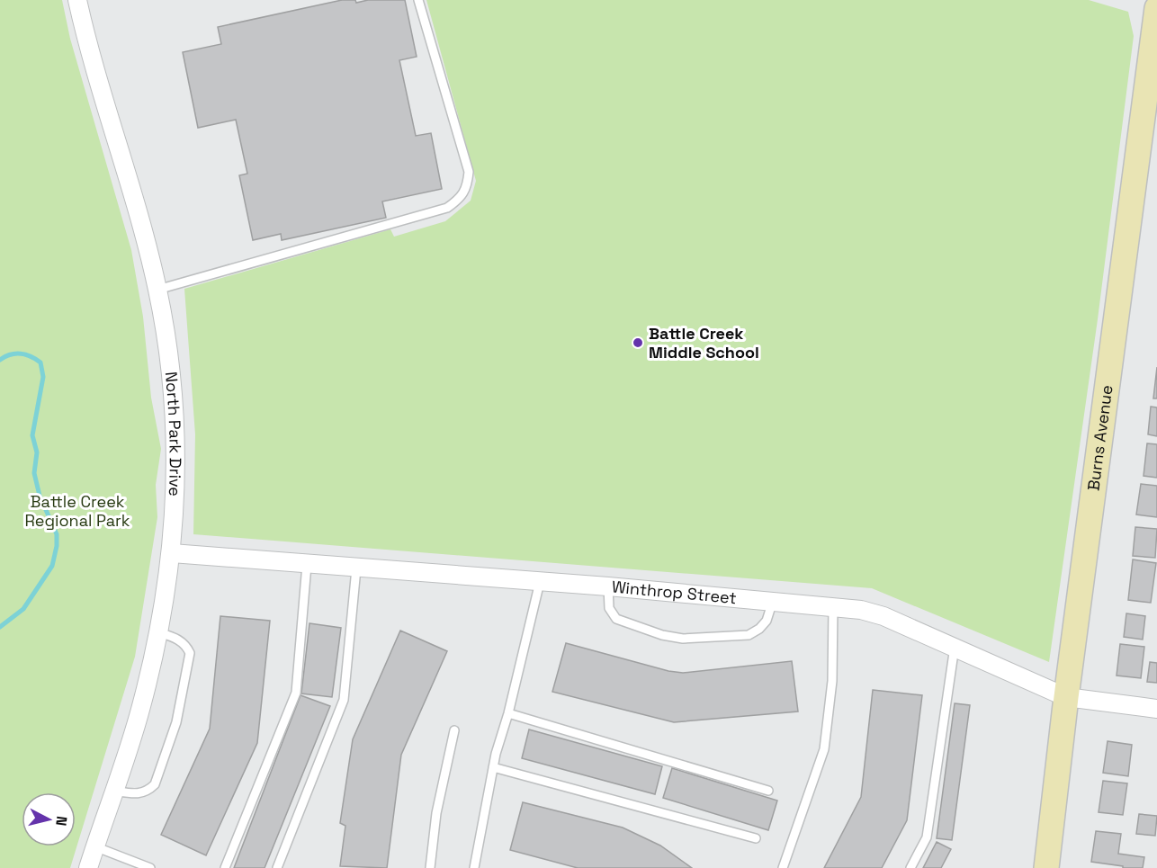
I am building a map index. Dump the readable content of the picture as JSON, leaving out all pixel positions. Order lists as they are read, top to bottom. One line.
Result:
{"streets":{"street":["North Park Drive","Burns Avenue","Winthrop Street"]},"crossings":[["North Park Drive","Winthrop Street"],["Burns Avenue","Winthrop Street"]],"parks":["Battle Creek Regional Park"],"places":["Battle Creek Middle School"],"north":"right"}
